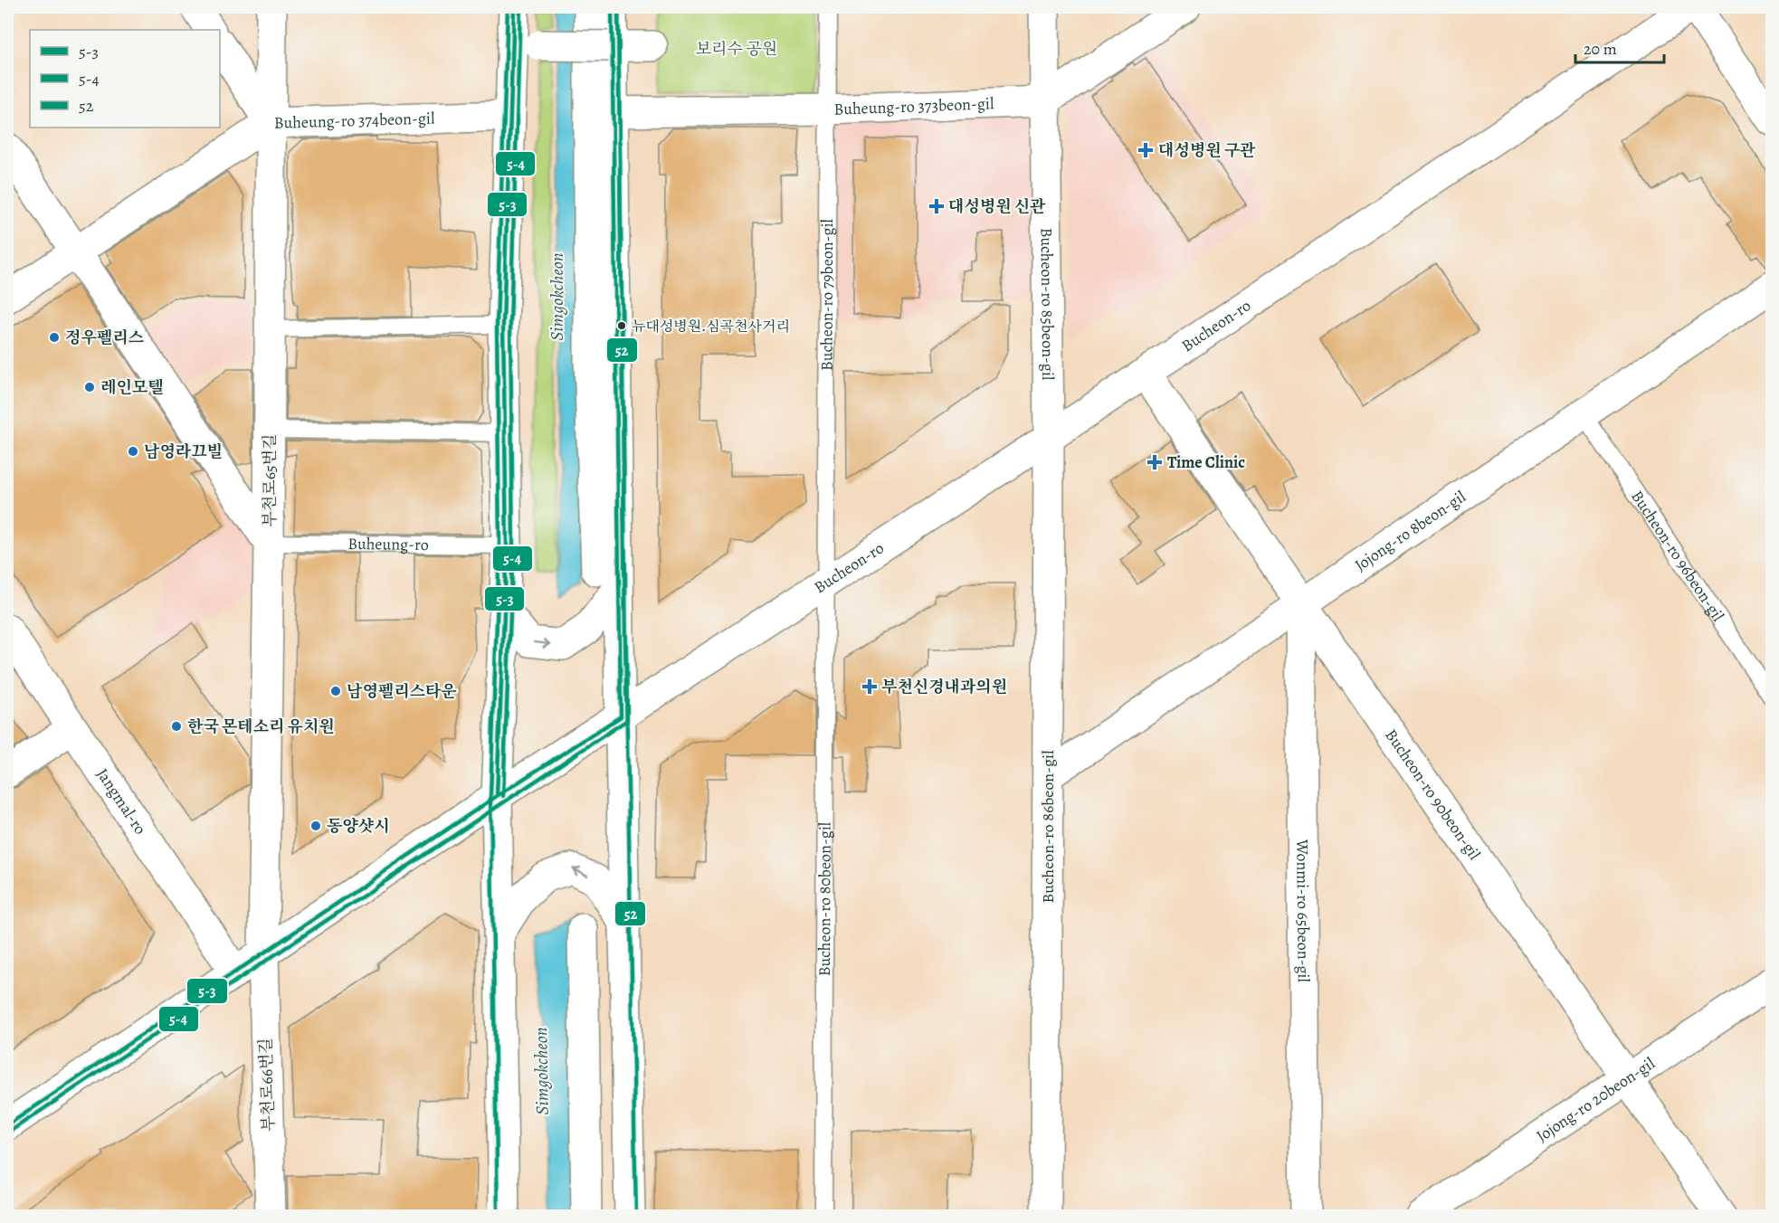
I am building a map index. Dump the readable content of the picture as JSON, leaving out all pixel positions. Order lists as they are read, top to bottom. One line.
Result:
{"streets":{"street":["Buheung-ro 373beon-gil","Buheung-ro 374beon-gil","Bucheon-ro 85beon-gil","Bucheon-ro","부천로65번길","Jojong-ro 8beon-gil","Bucheon-ro 90beon-gil","Jangmal-ro","Bucheon-ro 86beon-gil","Wonmi-ro 65beon-gil","부천로66번길","Jojong-ro 20beon-gil"],"lane":["Bucheon-ro 79beon-gil","Buheung-ro","Bucheon-ro 96beon-gil","Bucheon-ro 80beon-gil"]},"crossings":[["Buheung-ro 373beon-gil","Bucheon-ro 79beon-gil"],["Buheung-ro 373beon-gil","Bucheon-ro 85beon-gil"],["Buheung-ro 374beon-gil","부천로65번길"],["Bucheon-ro 79beon-gil","Bucheon-ro"],["Bucheon-ro 79beon-gil","Bucheon-ro 80beon-gil"],["Bucheon-ro 85beon-gil","Bucheon-ro"],["Bucheon-ro 85beon-gil","Bucheon-ro 86beon-gil"],["Bucheon-ro","부천로65번길"],["Bucheon-ro","Bucheon-ro 90beon-gil"],["Bucheon-ro","Jangmal-ro"],["Bucheon-ro","Bucheon-ro 86beon-gil"],["Bucheon-ro","Bucheon-ro 80beon-gil"],["Bucheon-ro","부천로66번길"],["부천로65번길","Buheung-ro"],["부천로65번길","부천로66번길"],["Jojong-ro 8beon-gil","Bucheon-ro 96beon-gil"],["Jojong-ro 8beon-gil","Bucheon-ro 90beon-gil"],["Jojong-ro 8beon-gil","Bucheon-ro 86beon-gil"],["Jojong-ro 8beon-gil","Wonmi-ro 65beon-gil"],["Bucheon-ro 90beon-gil","Wonmi-ro 65beon-gil"],["Bucheon-ro 90beon-gil","Jojong-ro 20beon-gil"]],"water":["Simgokcheon"],"parks":["보리수 공원"],"places":{"health":["대성병원 구관","대성병원 신관","Time Clinic","부천신경내과의원"],"other":["뉴대성병원.심곡천사거리","정우펠리스","레인모텔","남영라끄빌","남영펠리스타운","한국 몬테소리 유치원","동양샷시"]},"lines":["transit line 5-3","transit line 5-4","transit line 52"],"legend":["5-3","5-4","52"],"scale_bar":"20 m"}
